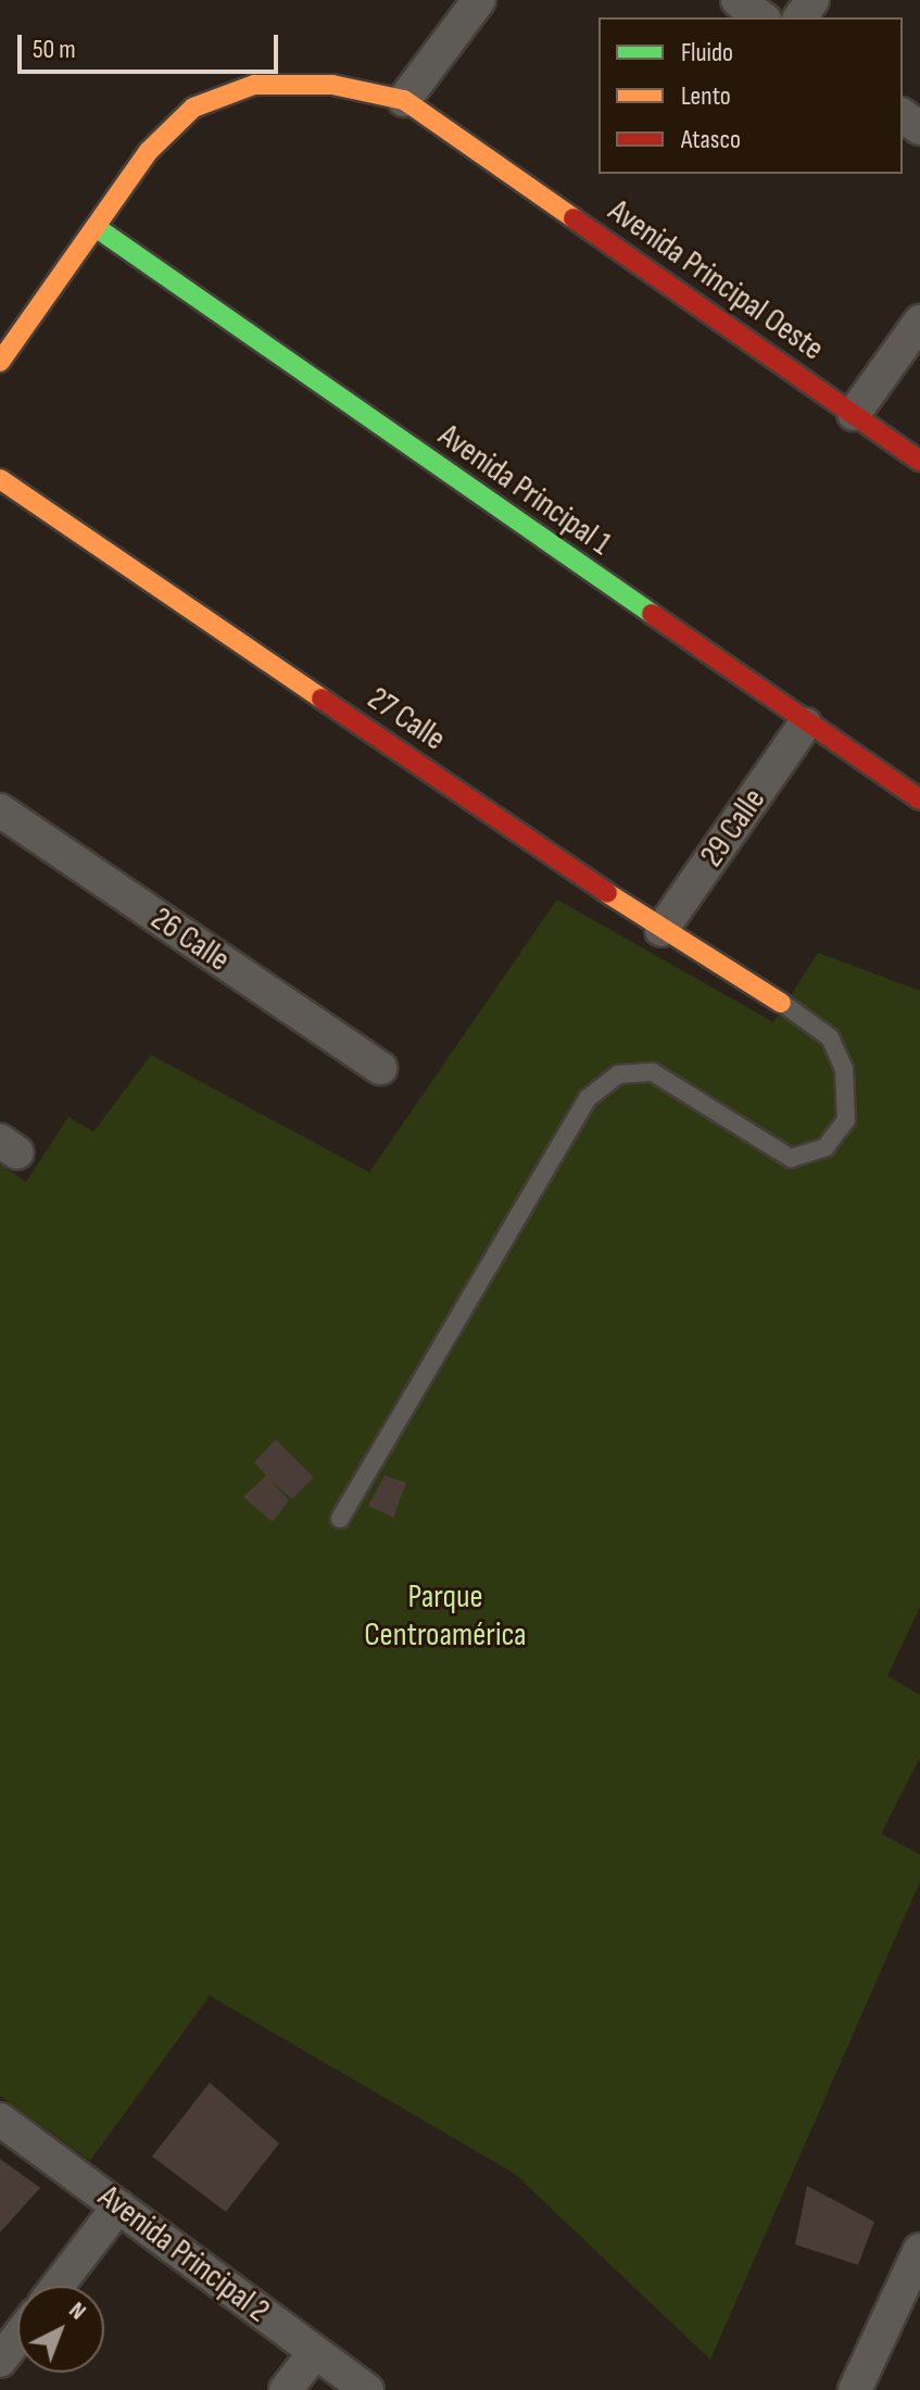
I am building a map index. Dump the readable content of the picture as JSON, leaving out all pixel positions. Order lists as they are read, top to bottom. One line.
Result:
{"streets":{"street":["Avenida Principal Oeste","Avenida Principal 1","27 Calle","29 Calle","26 Calle","Avenida Principal 2"]},"crossings":[["Avenida Principal Oeste","Avenida Principal 1"],["Avenida Principal 1","29 Calle"],["27 Calle","29 Calle"]],"parks":["Parque Centroamérica"],"legend":["Fluido","Lento","Atasco"],"scale_bar":"50 m","north":"top right"}
